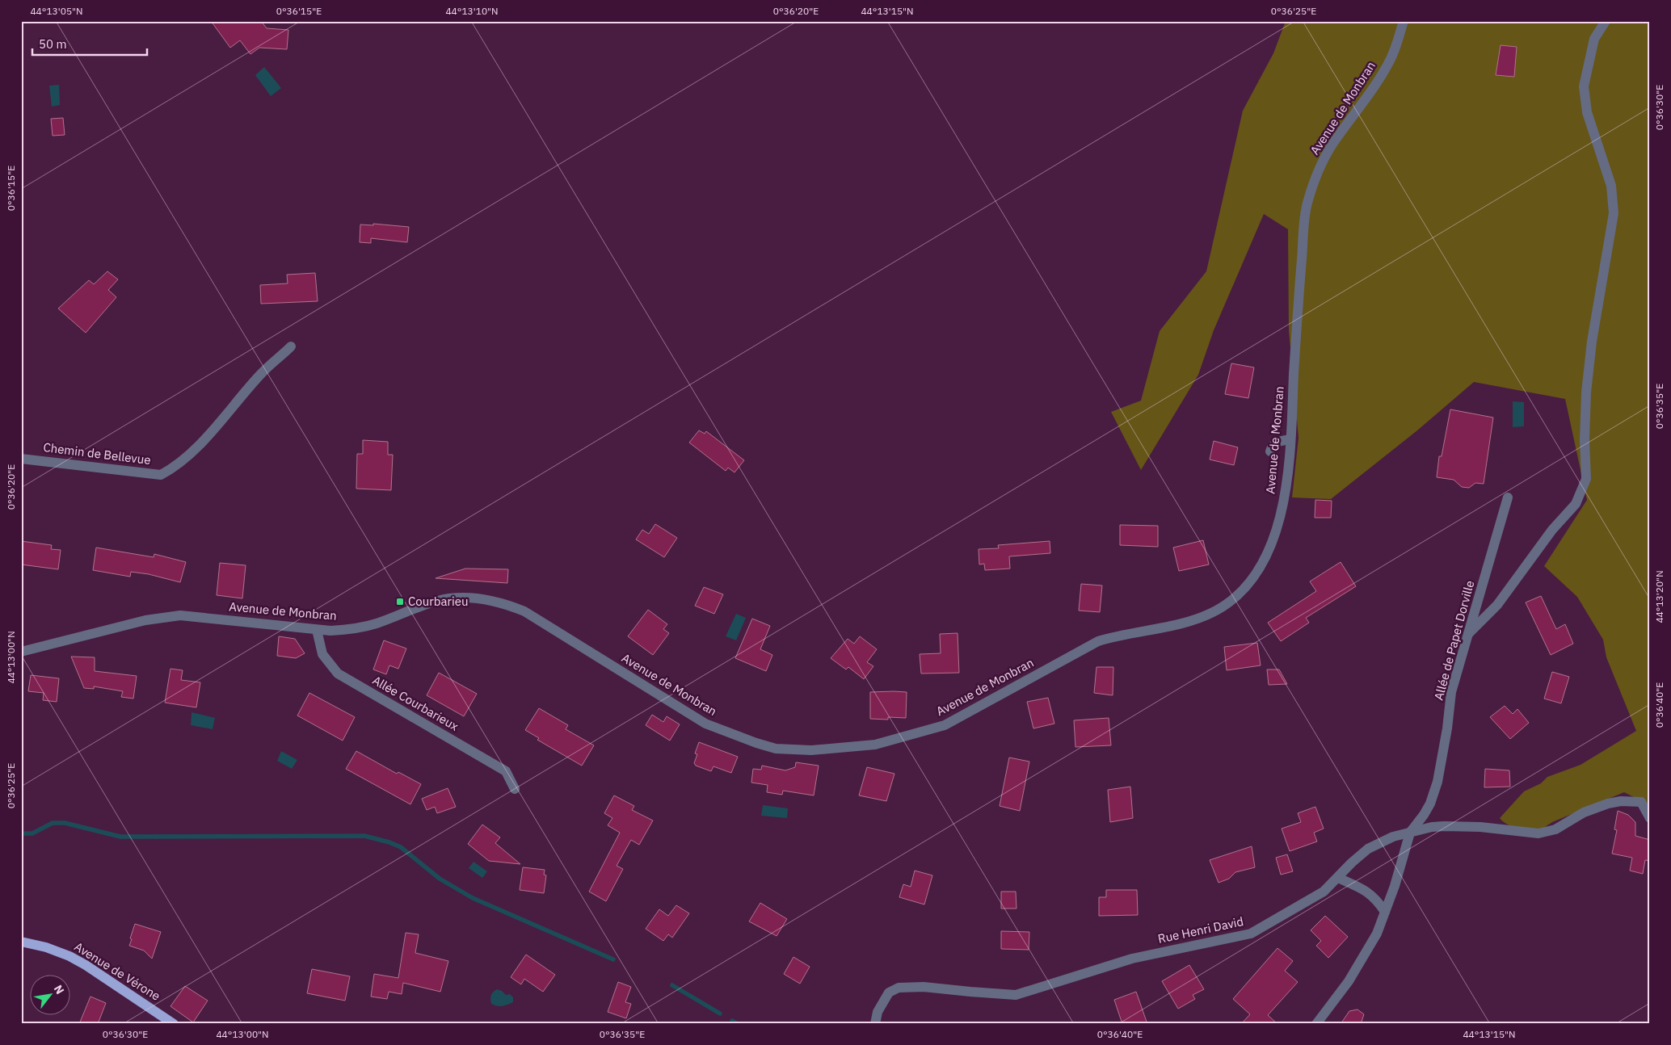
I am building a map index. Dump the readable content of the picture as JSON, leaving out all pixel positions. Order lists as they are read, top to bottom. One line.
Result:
{"streets":{"main road":["Avenue de Vérone"],"street":["Avenue de Monbran","Chemin de Bellevue","Allée de Papet Dorville","Allée Courbarieux","Rue Henri David"]},"crossings":[["Avenue de Monbran","Allée Courbarieux"],["Allée de Papet Dorville","Rue Henri David"]],"places":{"transit":["Courbarieu"]},"scale_bar":"50 m","north":"top right","coordinates":["44°13'05\"N","0°36'15\"E","44°13'10\"N","0°36'20\"E","44°13'15\"N","0°36'25\"E","0°36'30\"E","0°36'35\"E","44°13'20\"N","44°13'00\"N","0°36'40\"E"]}
